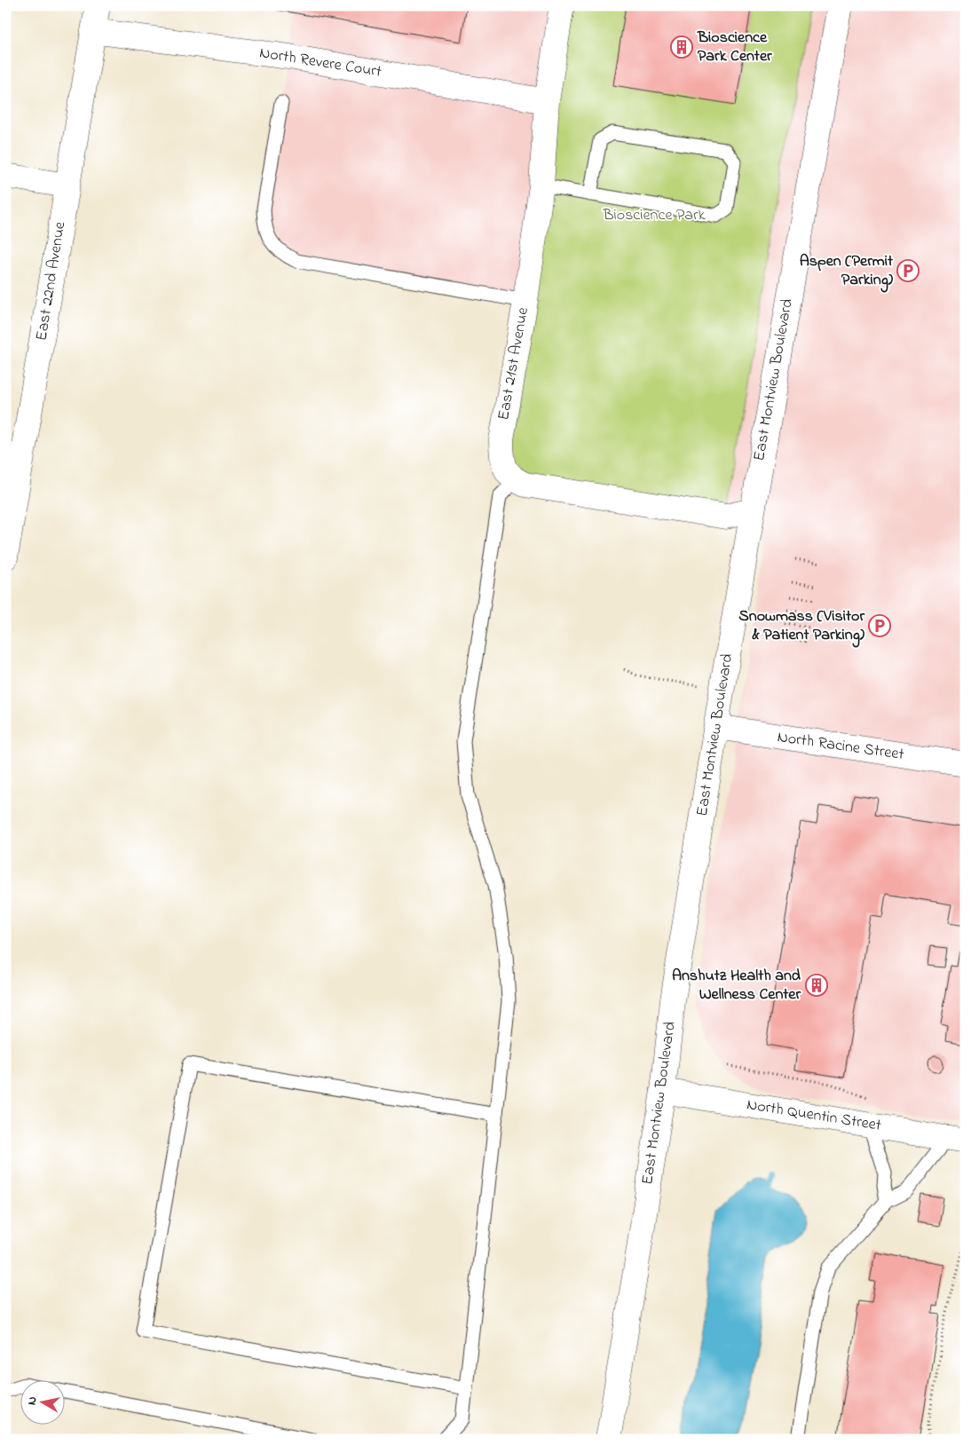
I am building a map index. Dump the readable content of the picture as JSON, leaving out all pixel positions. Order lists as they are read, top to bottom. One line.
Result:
{"streets":{"street":["North Revere Court","East 22nd Avenue","East 21st Avenue","East Montview Boulevard","North Racine Street","North Quentin Street"]},"crossings":[["North Revere Court","East 22nd Avenue"],["North Revere Court","East 21st Avenue"],["East Montview Boulevard","North Racine Street"],["East Montview Boulevard","North Quentin Street"]],"parks":["Bioscience Park"],"places":{"building":["Bioscience Park Center","Anshutz Health and Wellness Center"],"parking":["Aspen (Permit Parking)","Snowmass (Visitor & Patient Parking)"]},"north":"left"}
